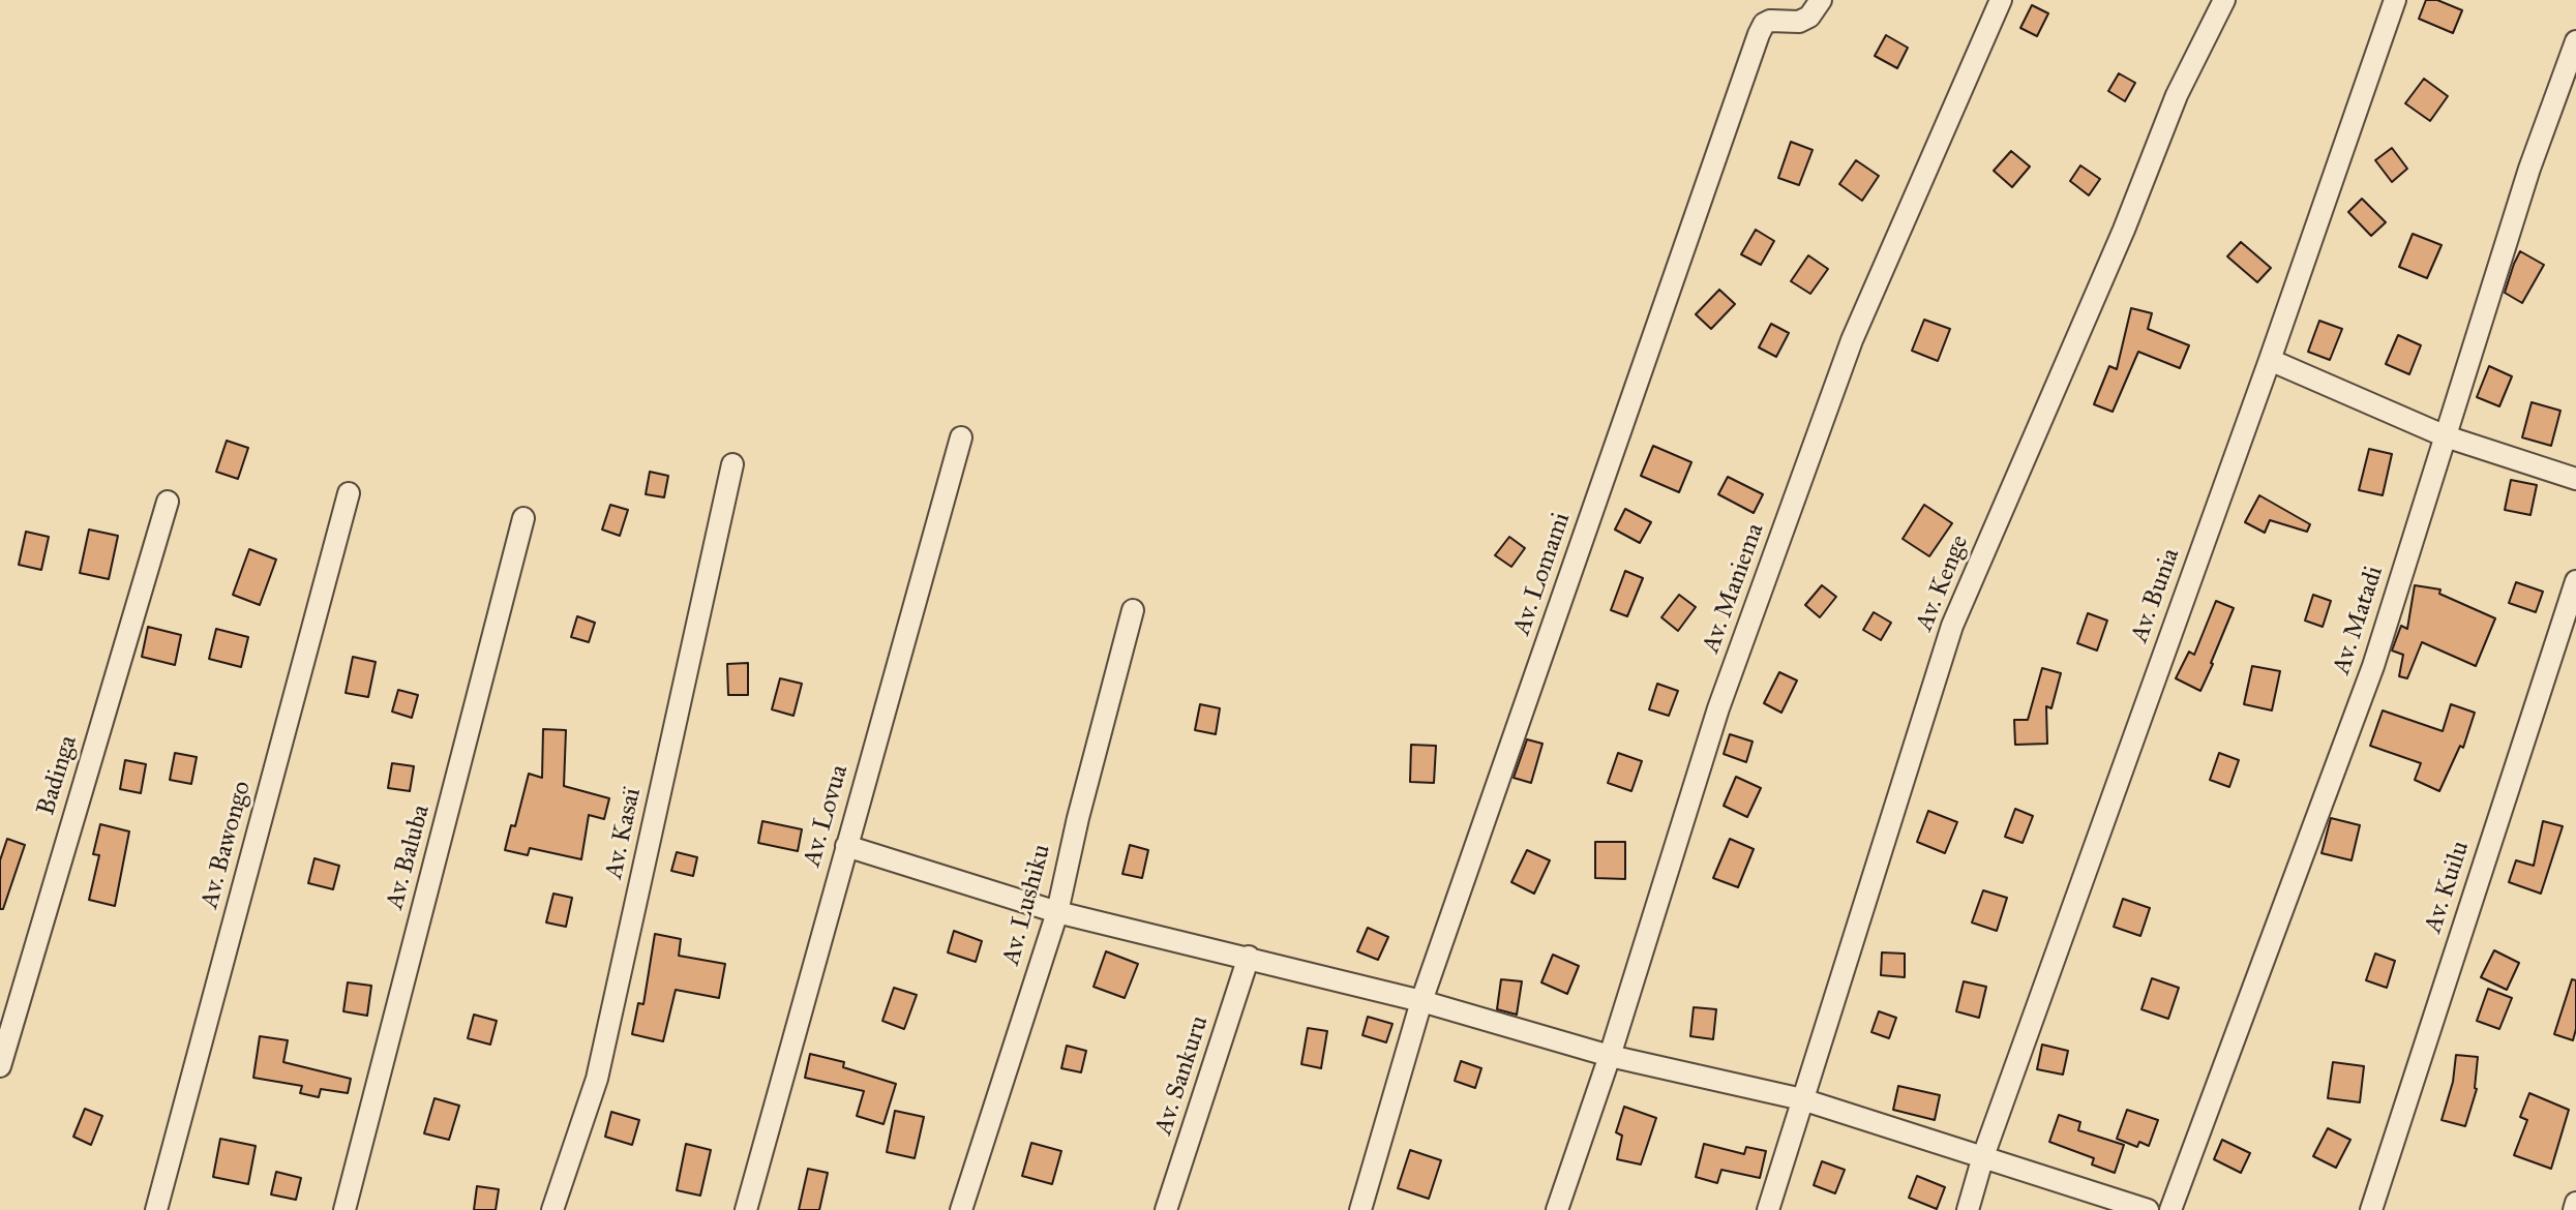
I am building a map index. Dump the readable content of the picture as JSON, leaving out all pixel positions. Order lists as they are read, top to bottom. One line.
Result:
{"streets":{"street":["Av. Lomami","Av. Kenge","Av. Maniema","Av. Bunia","Av. Matadi","Badinga","Av. Lovua","Av. Kasaï","Av. Bawongo","Av. Baluba","Av. Kuilu","Av. Lushiku","Av. Sankuru"]}}
